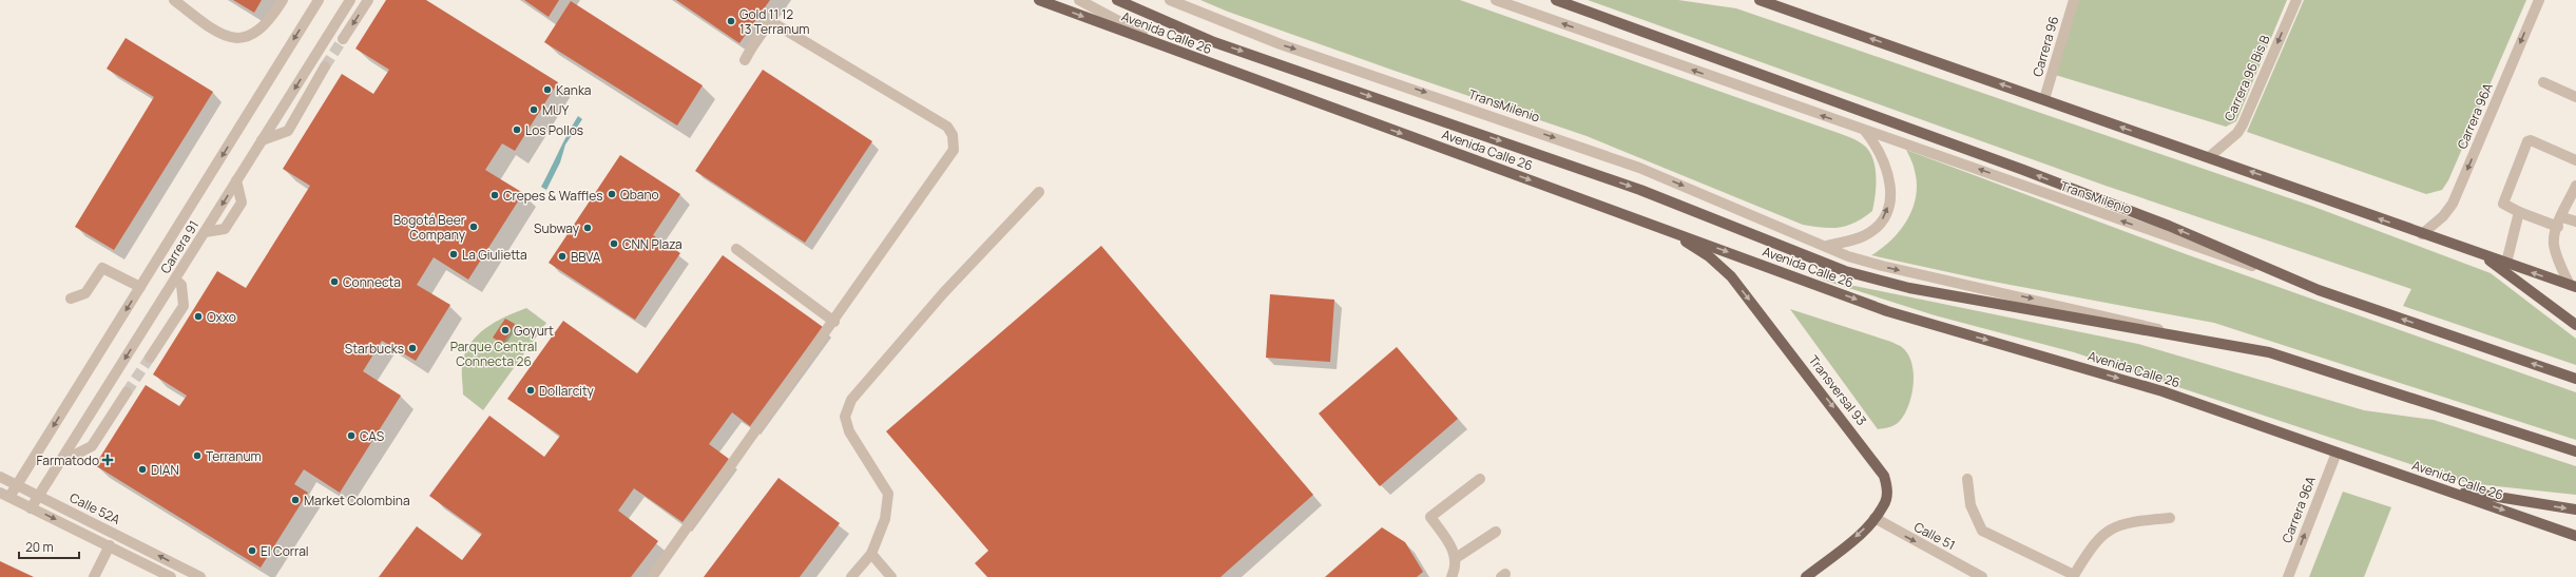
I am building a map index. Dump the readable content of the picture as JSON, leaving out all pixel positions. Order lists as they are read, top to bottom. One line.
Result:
{"streets":{"main road":["Avenida Calle 26","Transversal 93"],"street":["Carrera 96","Carrera 96 Bis B","TransMilenio","Carrera 96A","Carrera 91","Calle 52A","Calle 51"]},"crossings":[["Avenida Calle 26","TransMilenio"],["Avenida Calle 26","Carrera 96A"],["Avenida Calle 26","Transversal 93"],["Carrera 91","Calle 52A"],["Transversal 93","Calle 51"]],"one_way":["Avenida Calle 26","Carrera 96 Bis B","Transversal 93","Calle 51"],"parks":["Parque Central Connecta 26"],"places":{"other":["Gold 11 12 13 Terranum","Kanka","MUY","Los Pollos","Qbano","Crepes & Waffles","Bogotá Beer Company","Subway","CNN Plaza","La Giulietta","BBVA","Connecta","Oxxo","Goyurt","Starbucks","Dollarcity","CAS","Terranum","DIAN","Market Colombina","El Corral"],"health":["Farmatodo"]},"scale_bar":"20 m"}
